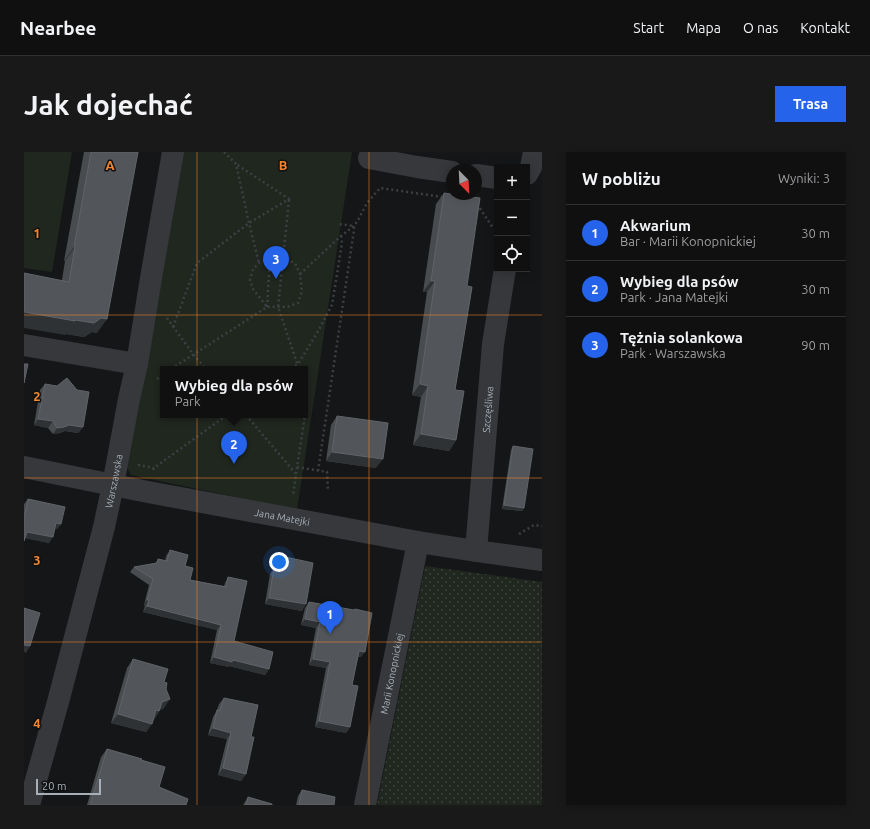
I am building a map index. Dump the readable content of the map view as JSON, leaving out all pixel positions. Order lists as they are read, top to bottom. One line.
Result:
{"streets":{"street":["Szczęśliwa","Warszawska","Jana Matejki","Marii Konopnickiej"]},"crossings":[["Szczęśliwa","Jana Matejki"],["Warszawska","Jana Matejki"],["Jana Matejki","Marii Konopnickiej"]],"scale_bar":"20 m","north":"bottom right","page":{"header":"Nearbee","nav":["Start","Mapa","O nas","Kontakt"],"buttons":"Trasa","title":"Jak dojechać","heading":["W pobliżu","Wyniki: 3"],"map_buttons":["+","−"],"list":[{"mark":"1","name":"Akwarium","note":"Bar · Marii Konopnickiej","value":"30 m"},{"mark":"2","name":"Wybieg dla psów","note":"Park · Jana Matejki","value":"30 m"},{"mark":"3","name":"Tężnia solankowa","note":"Park · Warszawska","value":"90 m"}],"pins":["3","2","1"],"popup":["Wybieg dla psów","Park"],"scale":"20 m"},"grid":{"columns":["A","B"],"rows":["1","2","3","4"]}}
